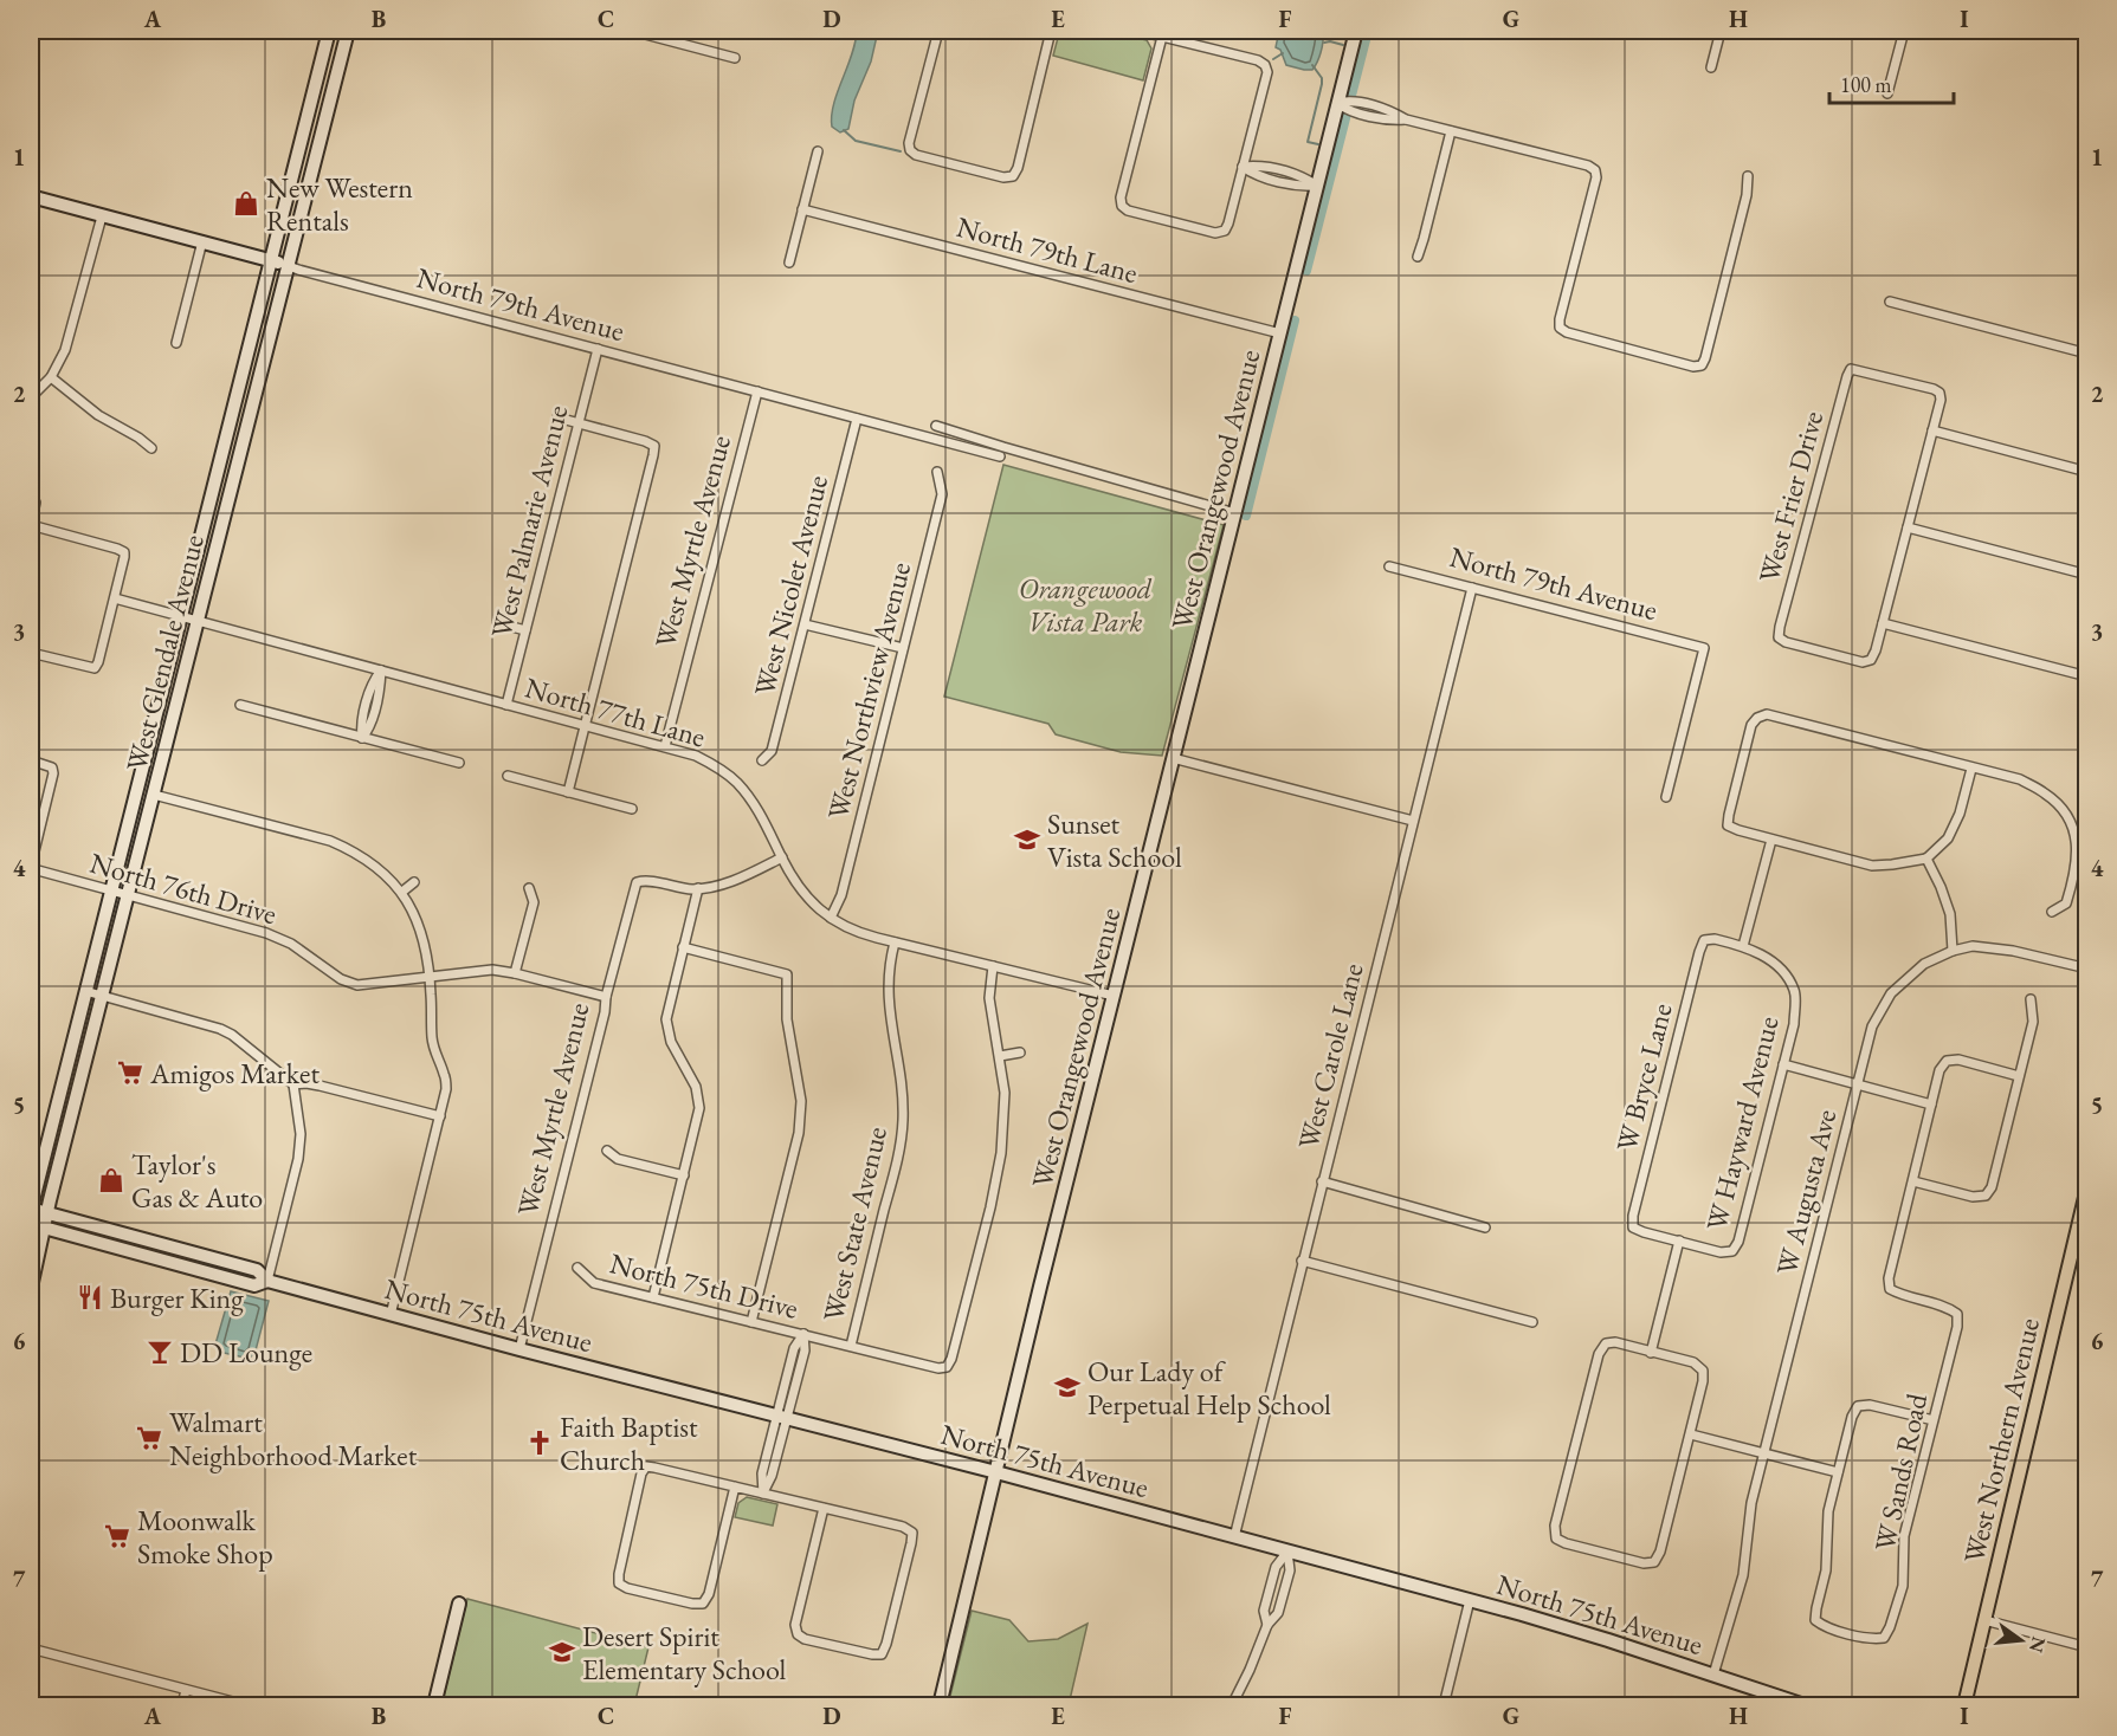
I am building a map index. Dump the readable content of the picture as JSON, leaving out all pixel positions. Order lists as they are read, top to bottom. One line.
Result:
{"streets":{"main road":["North 79th Avenue","West Orangewood Avenue","West Glendale Avenue","North 75th Avenue","West Northern Avenue"],"street":["North 79th Lane","West Frier Drive","West Palmarie Avenue","West Myrtle Avenue","West Nicolet Avenue","West Northview Avenue","North 77th Lane","North 76th Drive","West Carole Lane","W Bryce Lane","W Hayward Avenue","W Augusta Ave","West State Avenue","North 75th Drive","W Sands Road"]},"crossings":[["North 79th Lane","West Orangewood Avenue"],["North 79th Avenue","West Palmarie Avenue"],["North 79th Avenue","West Myrtle Avenue"],["North 79th Avenue","West Nicolet Avenue"],["North 79th Avenue","West Glendale Avenue"],["North 79th Avenue","West Carole Lane"],["West Orangewood Avenue","North 77th Lane"],["West Orangewood Avenue","North 75th Avenue"],["West Palmarie Avenue","North 77th Lane"],["West Myrtle Avenue","North 77th Lane"],["West Myrtle Avenue","North 76th Drive"],["West Myrtle Avenue","North 75th Avenue"],["West Glendale Avenue","North 77th Lane"],["West Glendale Avenue","North 76th Drive"],["West Glendale Avenue","North 75th Avenue"],["West Northview Avenue","North 77th Lane"],["North 77th Lane","West State Avenue"],["West Carole Lane","North 75th Avenue"],["W Bryce Lane","W Hayward Avenue"],["W Augusta Ave","North 75th Avenue"],["West State Avenue","North 75th Drive"],["West State Avenue","North 75th Avenue"]],"parks":["Orangewood Vista Park"],"places":{"shop":["New Western Rentals","Taylor's Gas & Auto"],"school or university":["Sunset Vista School","Our Lady of Perpetual Help School","Desert Spirit Elementary School"],"supermarket":["Amigos Market","Walmart Neighborhood Market","Moonwalk Smoke Shop"],"restaurant":["Burger King"],"bar":["DD Lounge"],"church":["Faith Baptist Church"]},"scale_bar":"100 m","north":"right","grid":{"columns":["A","B","C","D","E","F","G","H","I"],"rows":["1","2","3","4","5","6","7"]}}
